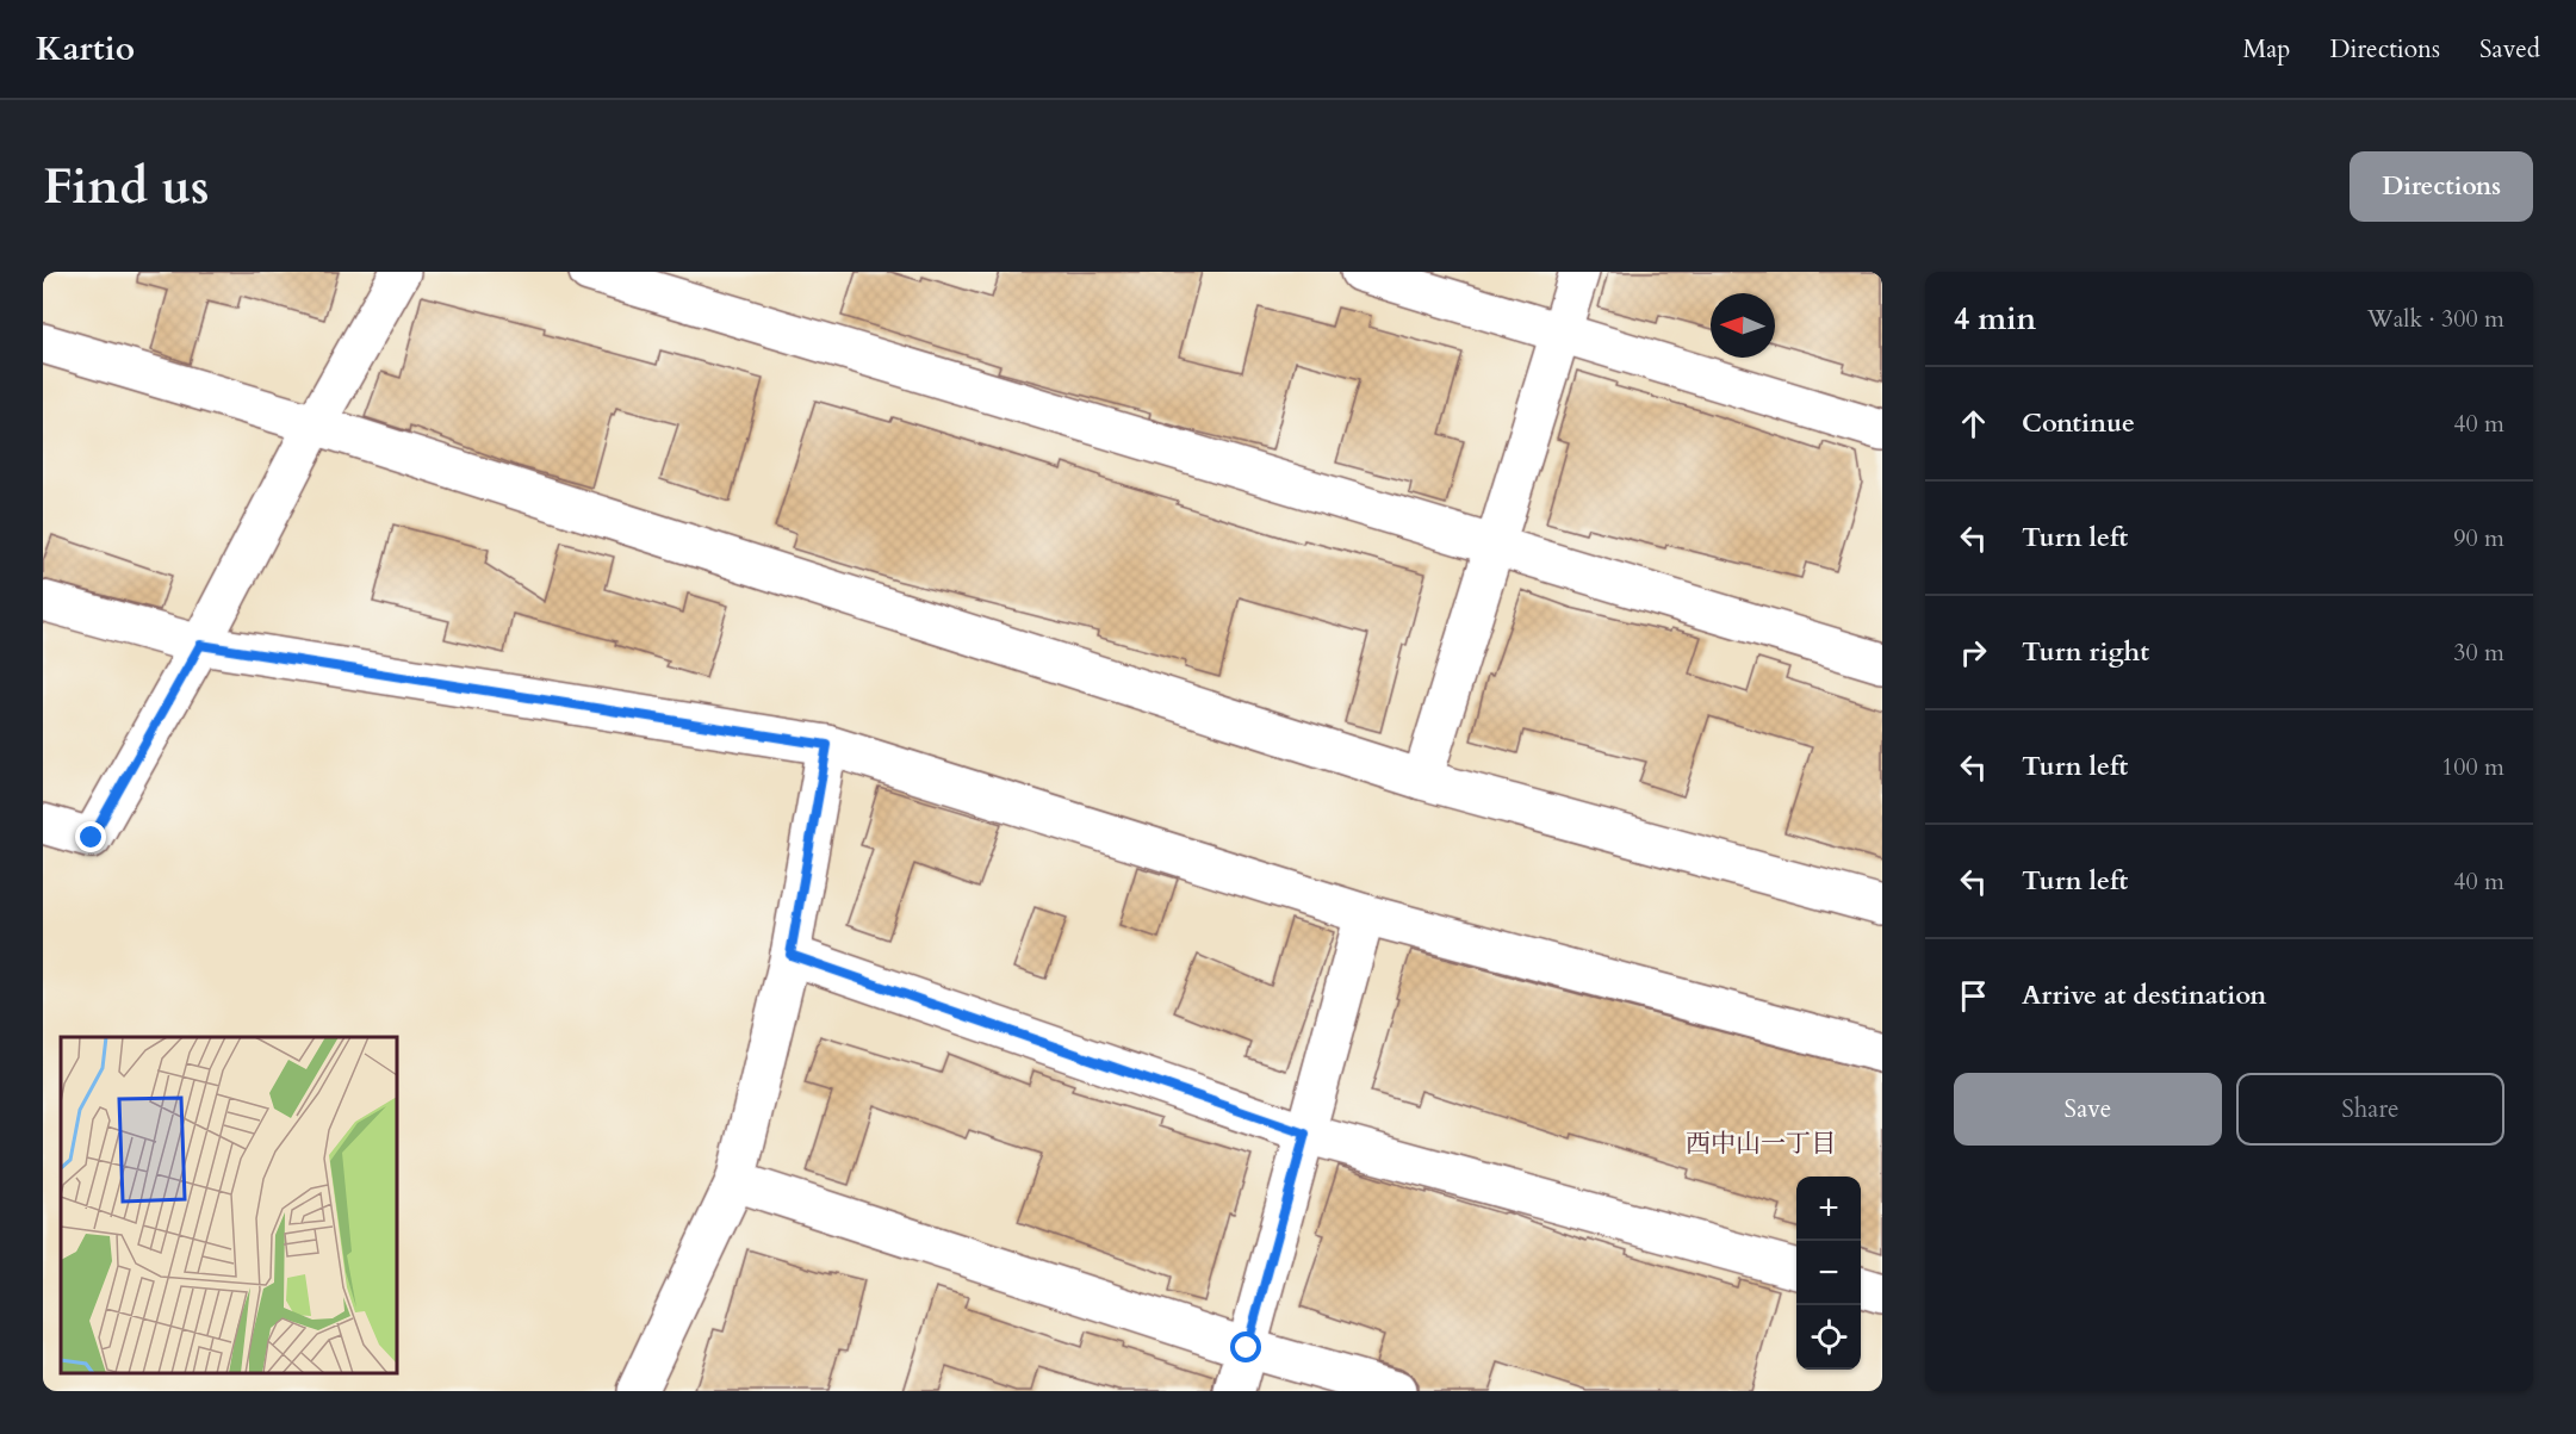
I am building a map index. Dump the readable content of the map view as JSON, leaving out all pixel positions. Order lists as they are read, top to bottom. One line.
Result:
{"districts":["西中山一丁目"],"north":"left","page":{"header":"Kartio","nav":["Map","Directions","Saved"],"buttons":["Directions",["Save","Share"]],"title":"Find us","heading":["4 min","Walk · 300 m"],"list":[["Continue","40 m"],["Turn left","90 m"],["Turn right","30 m"],["Turn left","100 m"],["Turn left","40 m"],"Arrive at destination"],"map_buttons":["+","−"]}}
